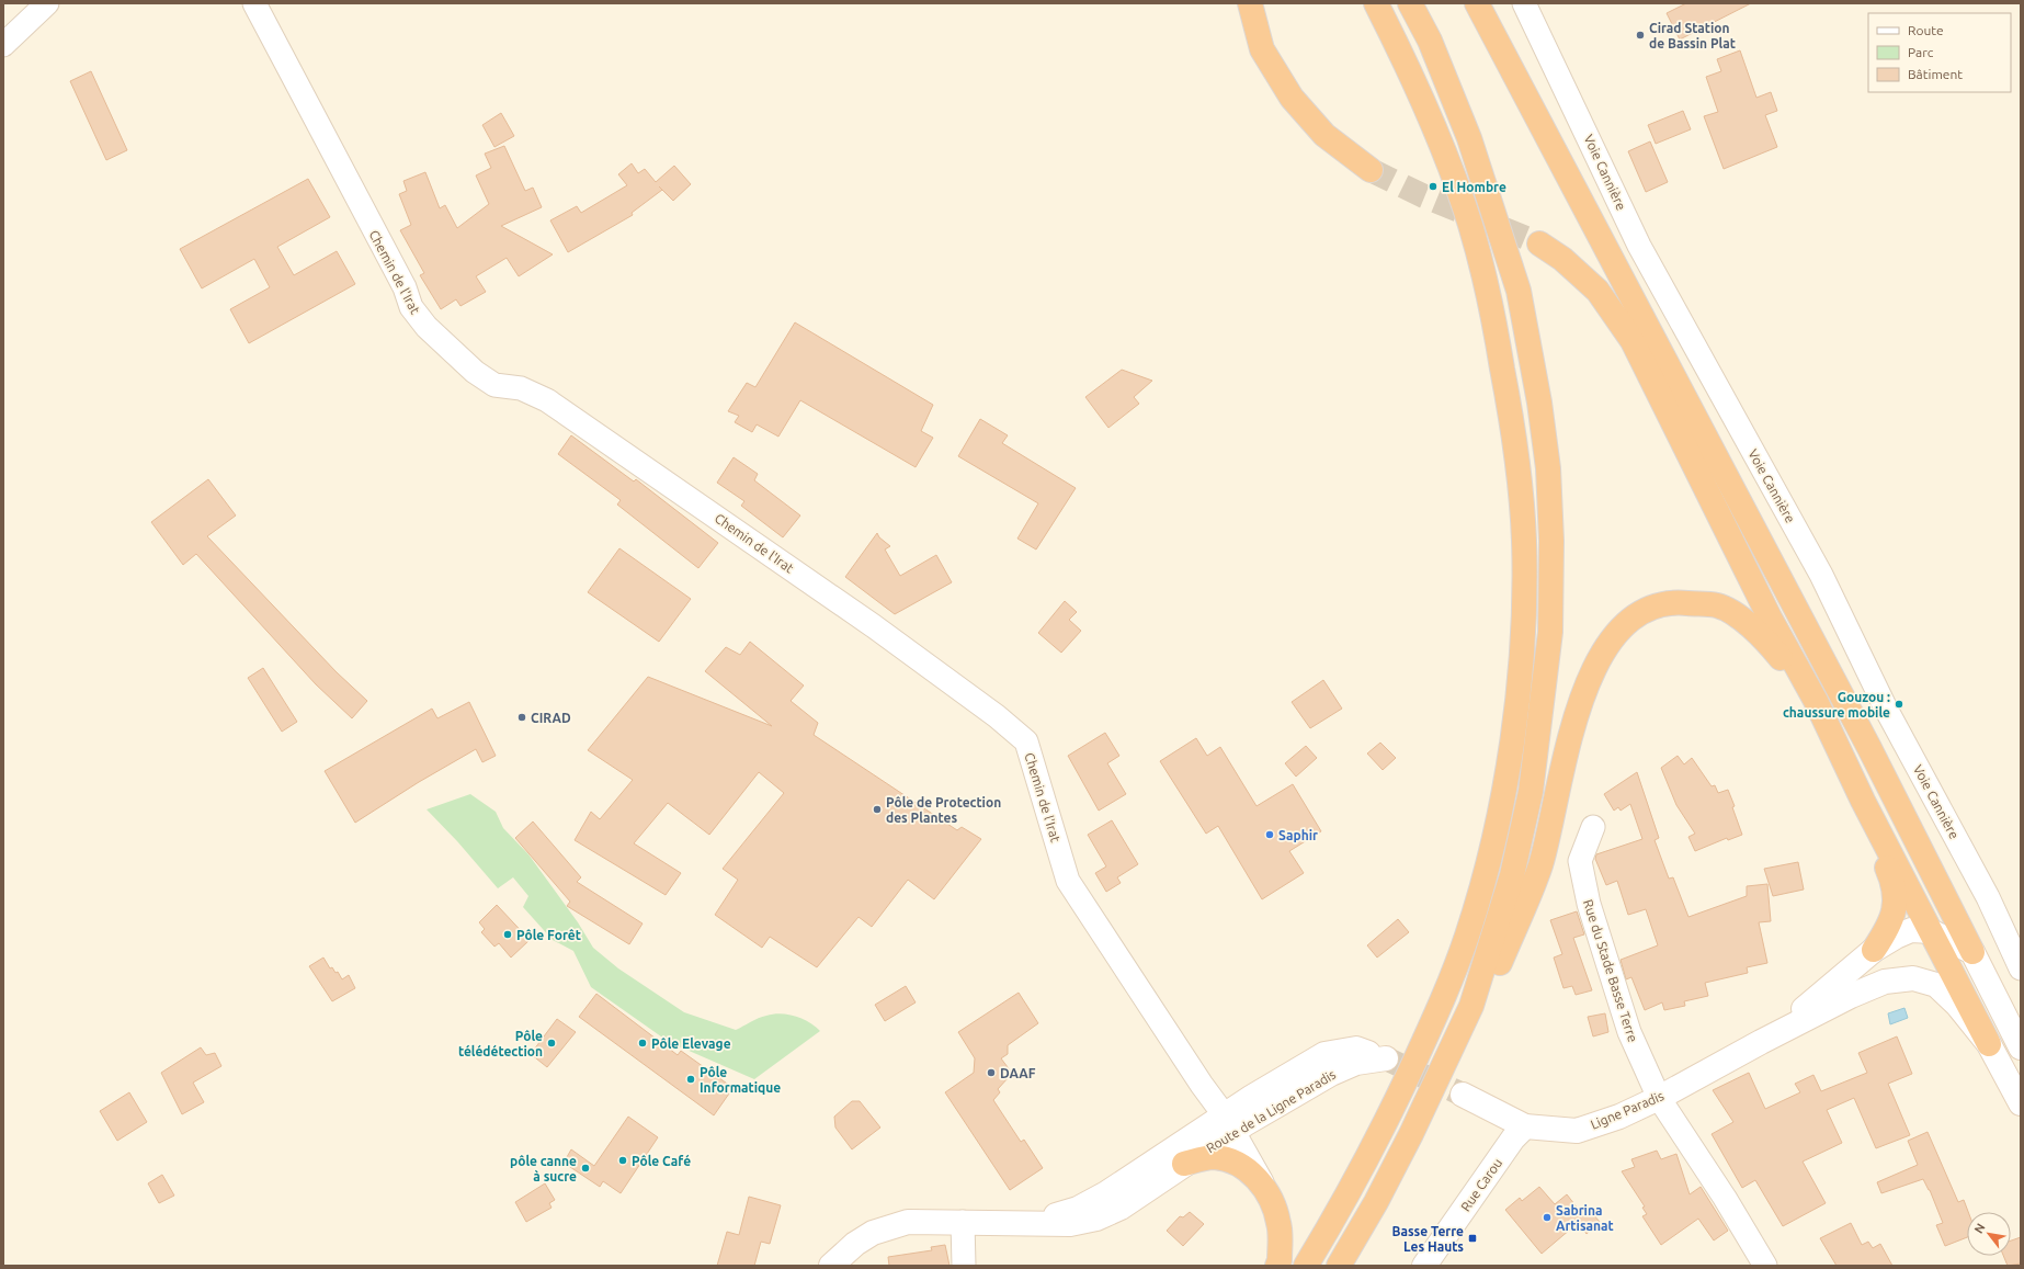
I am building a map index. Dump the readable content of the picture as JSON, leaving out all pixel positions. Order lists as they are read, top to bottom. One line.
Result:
{"streets":{"main road":["Ligne Paradis","Route de la Ligne Paradis","Rue Carou"],"street":["Voie Cannière","Chemin de l'Irat","Rue du Stade Basse Terre"]},"crossings":[["Chemin de l'Irat","Route de la Ligne Paradis"],["Rue du Stade Basse Terre","Ligne Paradis"],["Ligne Paradis","Rue Carou"]],"places":{"other":["Cirad Station de Bassin Plat","El Hombre","Gouzou : chaussure mobile","CIRAD","Pôle de Protection des Plantes","Saphir","Pôle Forêt","Pôle télédétection","Pôle Elevage","DAAF","Pôle Informatique","Pôle Café","pôle canne à sucre","Sabrina Artisanat"],"transit":["Basse Terre Les Hauts"]},"legend":["Route","Parc","Bâtiment"],"north":"top left"}
